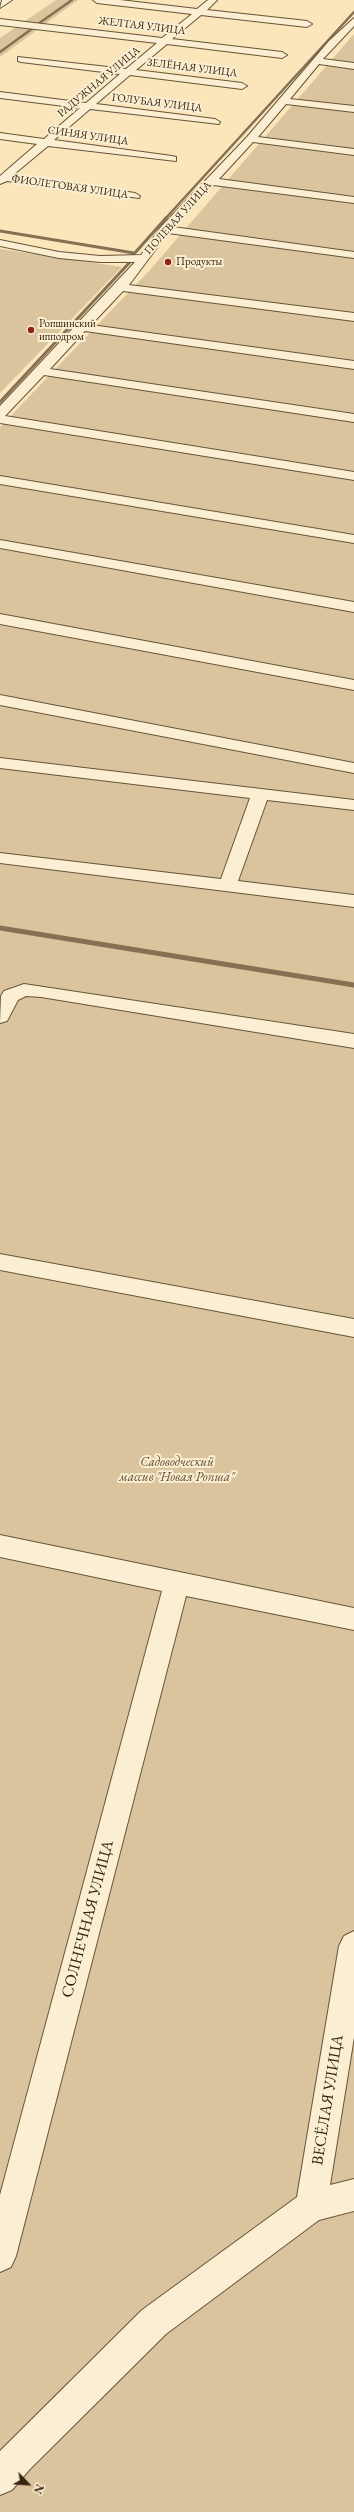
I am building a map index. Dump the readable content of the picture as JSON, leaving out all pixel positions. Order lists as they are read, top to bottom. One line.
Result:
{"streets":{"street":["ЖЕЛТАЯ УЛИЦА","ЗЕЛЁНАЯ УЛИЦА","РАДУЖНАЯ УЛИЦА","ГОЛУБАЯ УЛИЦА","СИНЯЯ УЛИЦА","ФИОЛЕТОВАЯ УЛИЦА","ПОЛЕВАЯ УЛИЦА","СОЛНЕЧНАЯ УЛИЦА","ВЕСЁЛАЯ УЛИЦА"]},"crossings":[["ЖЕЛТАЯ УЛИЦА","РАДУЖНАЯ УЛИЦА"],["ЗЕЛЁНАЯ УЛИЦА","РАДУЖНАЯ УЛИЦА"],["РАДУЖНАЯ УЛИЦА","ГОЛУБАЯ УЛИЦА"],["РАДУЖНАЯ УЛИЦА","СИНЯЯ УЛИЦА"],["РАДУЖНАЯ УЛИЦА","ФИОЛЕТОВАЯ УЛИЦА"]],"parks":["Садоводческий массив \"Новая Ропша\""],"places":["Продукты","Ропшинский ипподром"],"north":"bottom right"}
